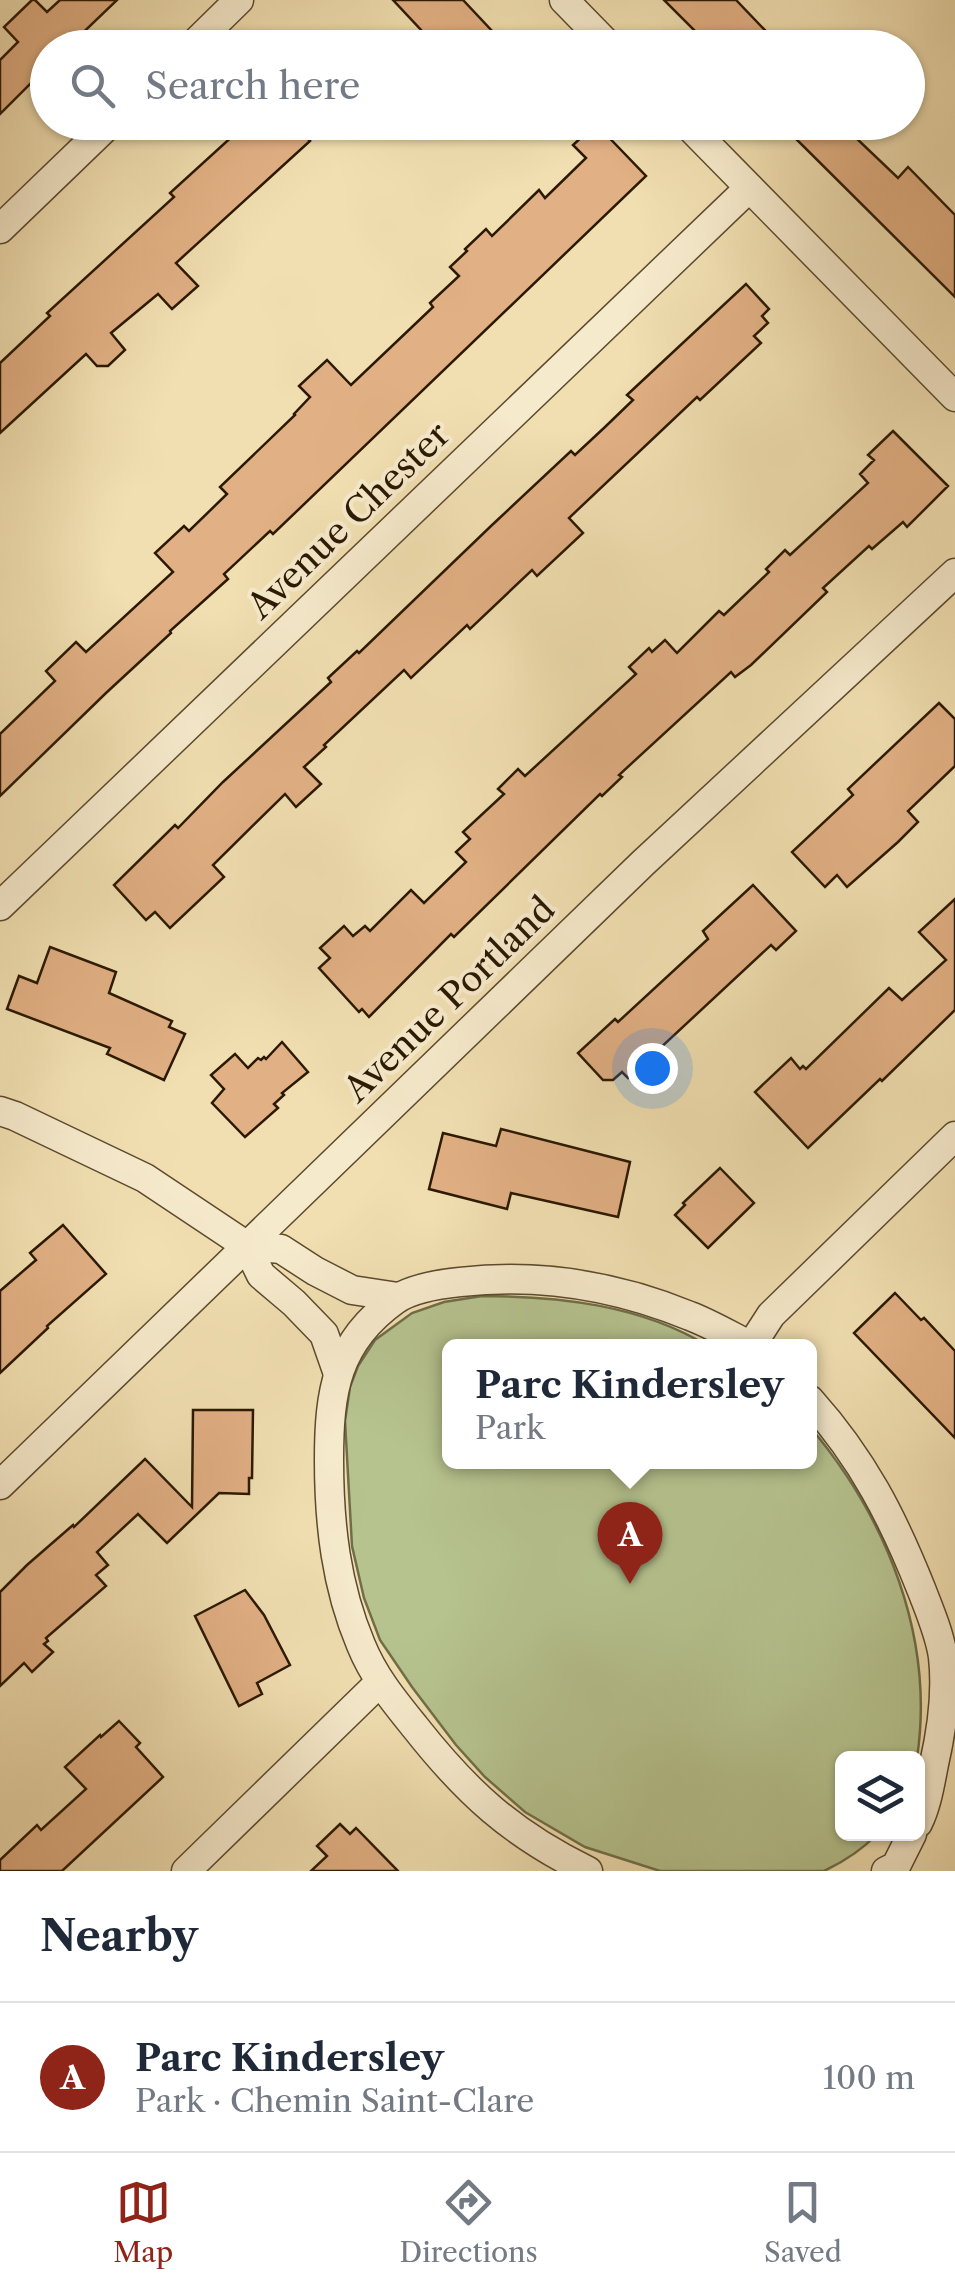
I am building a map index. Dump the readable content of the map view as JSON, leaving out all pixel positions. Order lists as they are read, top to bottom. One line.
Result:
{"streets":{"street":["Avenue Chester","Avenue Portland"]},"page":{"search":"Search here","popup":["Parc Kindersley","Park"],"pins":"A","heading":"Nearby","list":[{"mark":"A","name":"Parc Kindersley","note":"Park · Chemin Saint-Clare","value":"100 m"}],"nav":["Map","Directions","Saved"]}}
